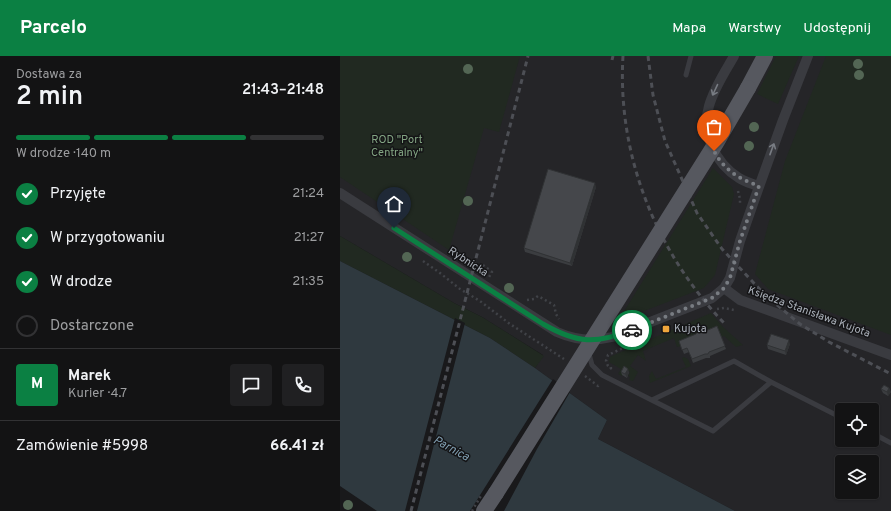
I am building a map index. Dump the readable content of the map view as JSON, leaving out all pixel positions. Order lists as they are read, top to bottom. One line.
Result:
{"streets":{"street":["Rybnicka","Księdza Stanisława Kujota"]},"water":["Parnica"],"parks":["ROD \"Port Centralny\""],"places":{"transit":["Kujota"]},"page":{"header":"Parcelo","nav":["Mapa","Warstwy","Udostępnij"],"heading":["2 min","Dostawa za","21:43–21:48"],"panel":["Marek","Kurier · 4.7","Zamówienie #5998","66.41 zł"],"bar":"W drodze · 140 m","list":[["Przyjęte","21:24"],["W przygotowaniu","21:27"],["W drodze","21:35"],"Dostarczone"],"round":"M"}}
